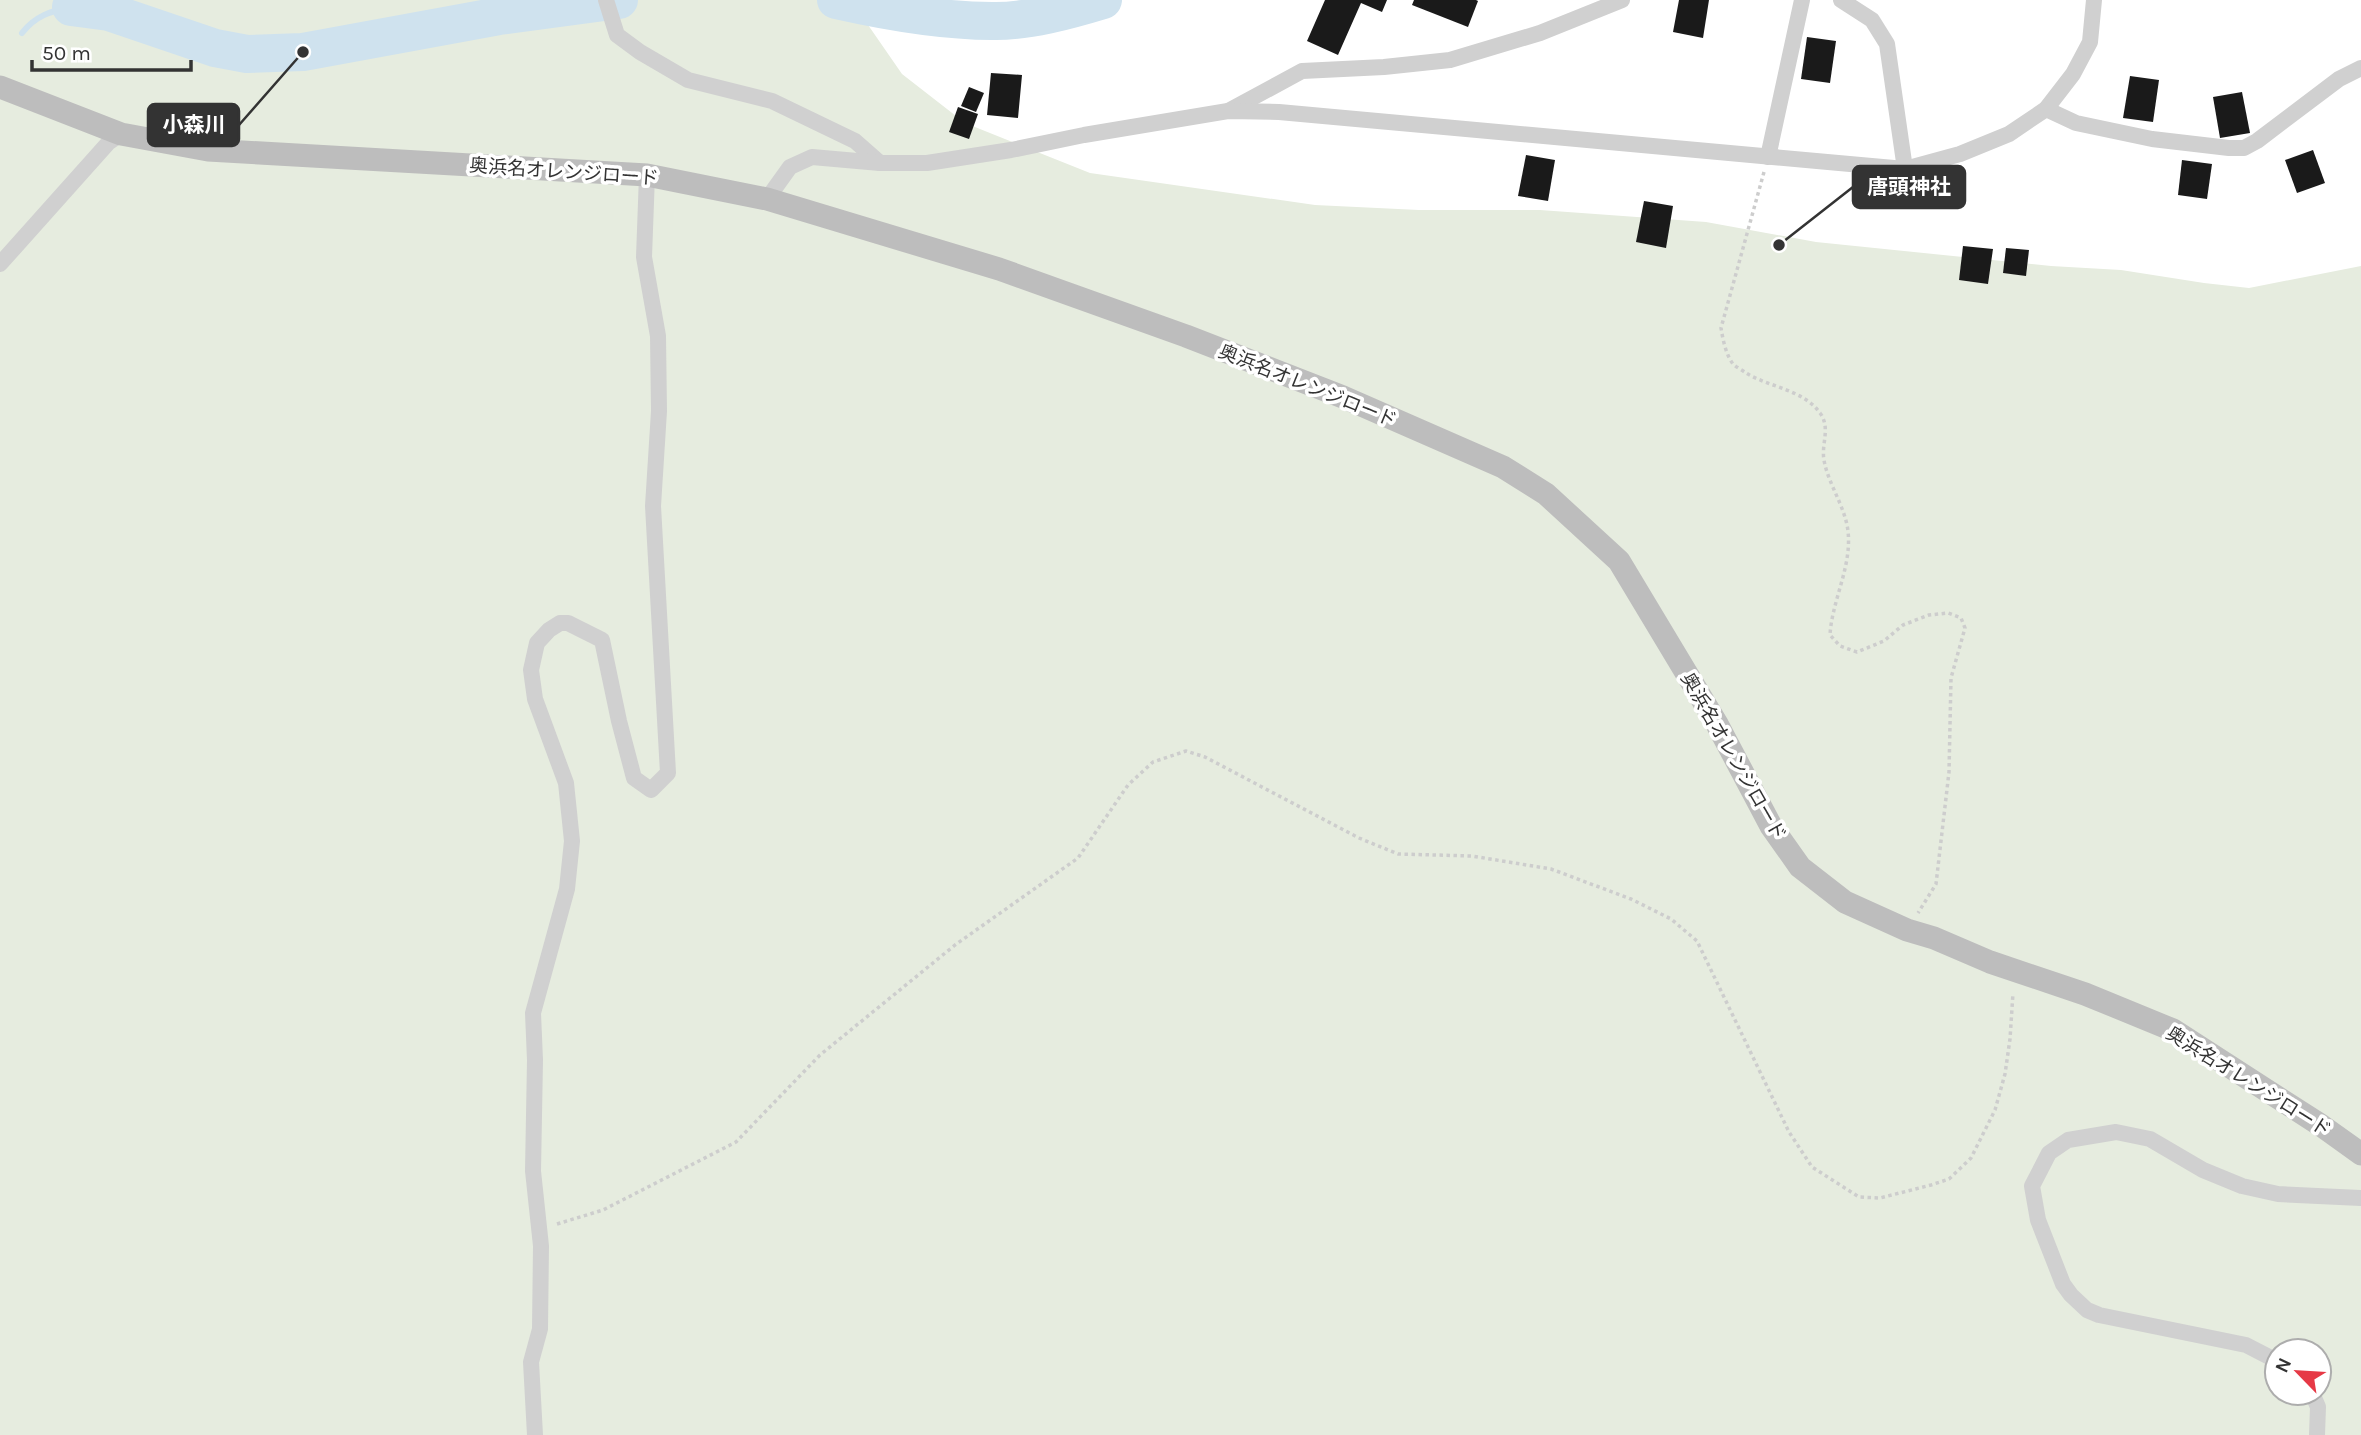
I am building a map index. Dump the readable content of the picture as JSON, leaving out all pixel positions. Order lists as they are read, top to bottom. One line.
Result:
{"streets":{"street":["奥浜名オレンジロード"]},"places":["小森川","唐頭神社"],"scale_bar":"50 m","north":"top left"}
